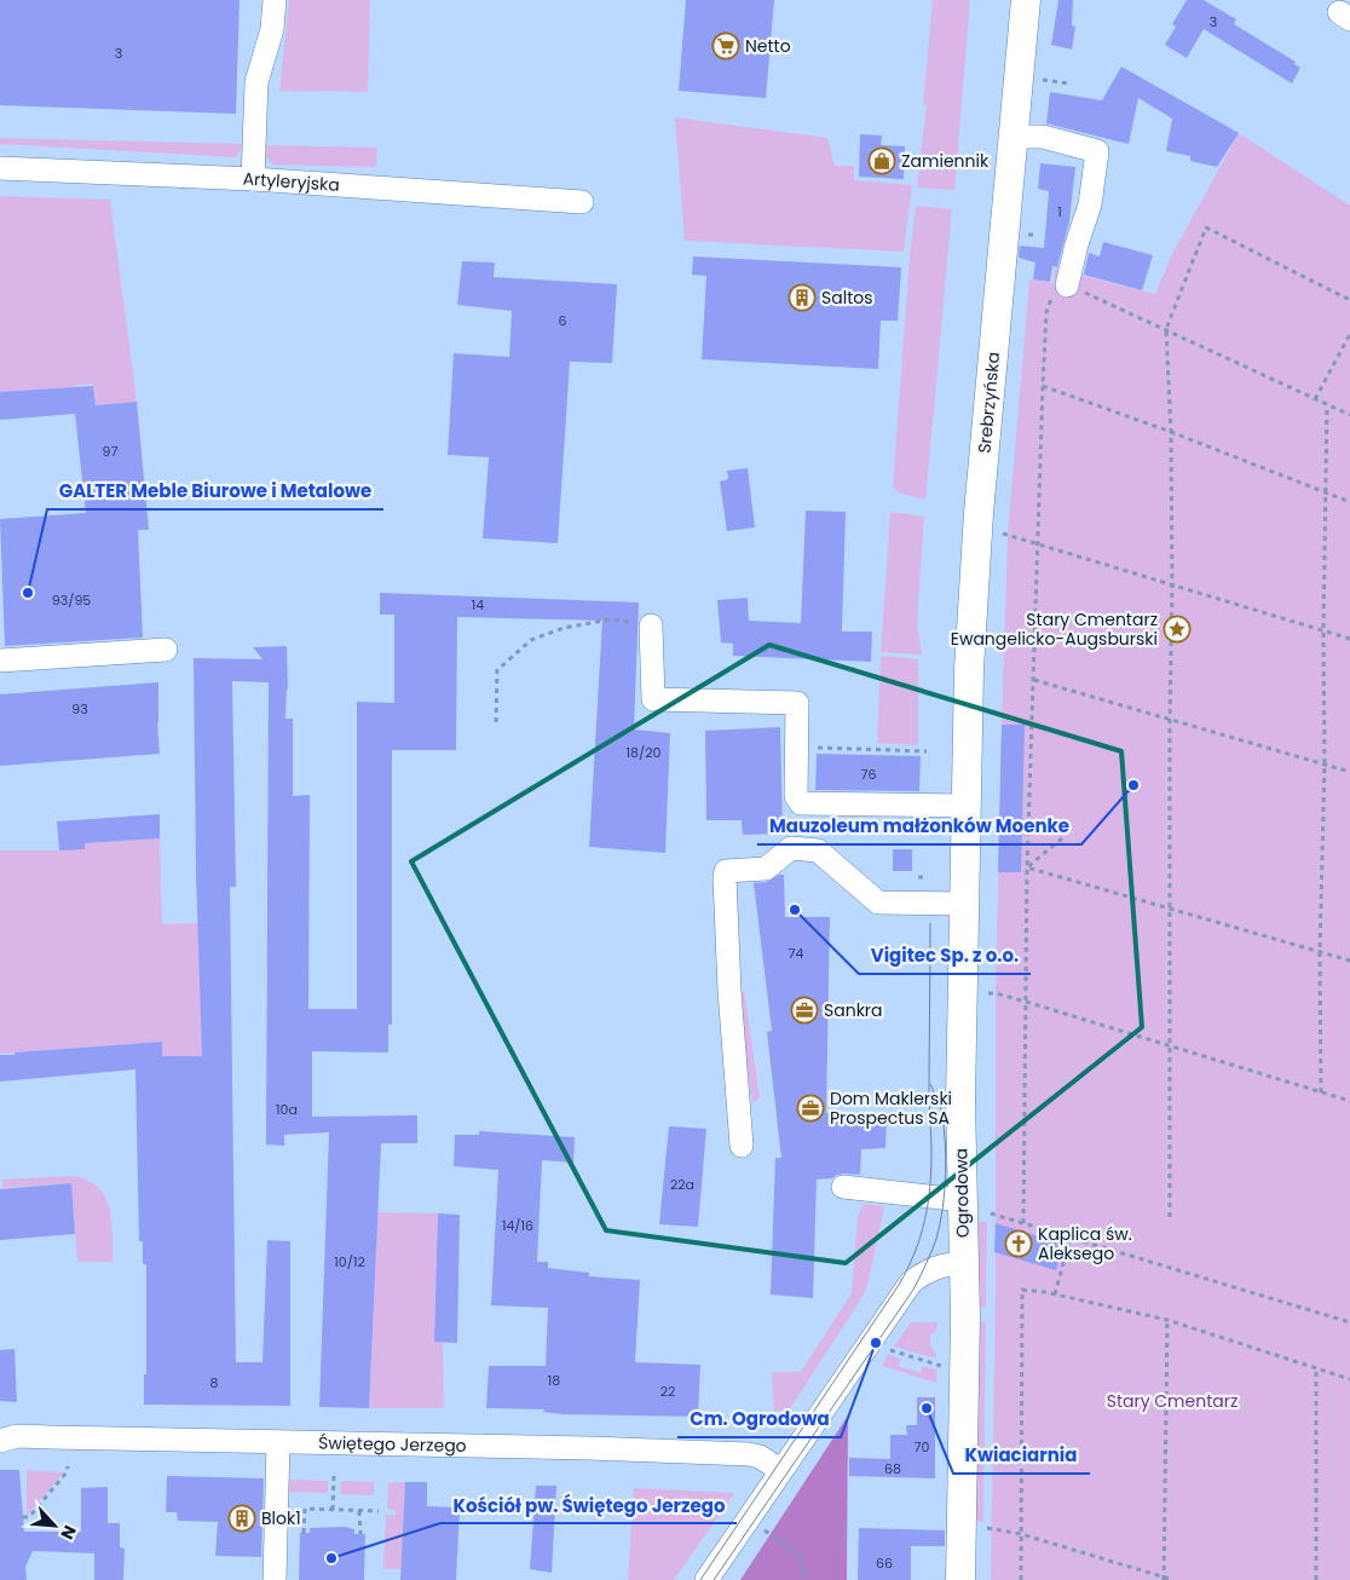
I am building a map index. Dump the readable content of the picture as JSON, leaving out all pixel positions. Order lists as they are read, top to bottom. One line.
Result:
{"streets":{"main road":["Srebrzyńska","Ogrodowa"],"street":["Artyleryjska","Świętego Jerzego"]},"crossings":[["Srebrzyńska","Ogrodowa"]],"parks":["Stary Cmentarz"],"places":{"supermarket":["Netto"],"shop":["Zamiennik"],"building":["Saltos","Blok1"],"other":["GALTER Meble Biurowe i Metalowe","Mauzoleum małżonków Moenke","Vigitec Sp. z o.o.","Cm. Ogrodowa","Kwiaciarnia","Kościół pw. Świętego Jerzego"],"place":["Stary Cmentarz Ewangelicko-Augsburski"],"office":["Sankra","Dom Maklerski Prospectus SA"],"church":["Kaplica św. Aleksego"]},"house_numbers":["3","3","1","6","97","93/95","14","93","18/20","76","74","10a","22a","14/16","10/12","18","8","22","70","68","66"],"north":"bottom right"}
